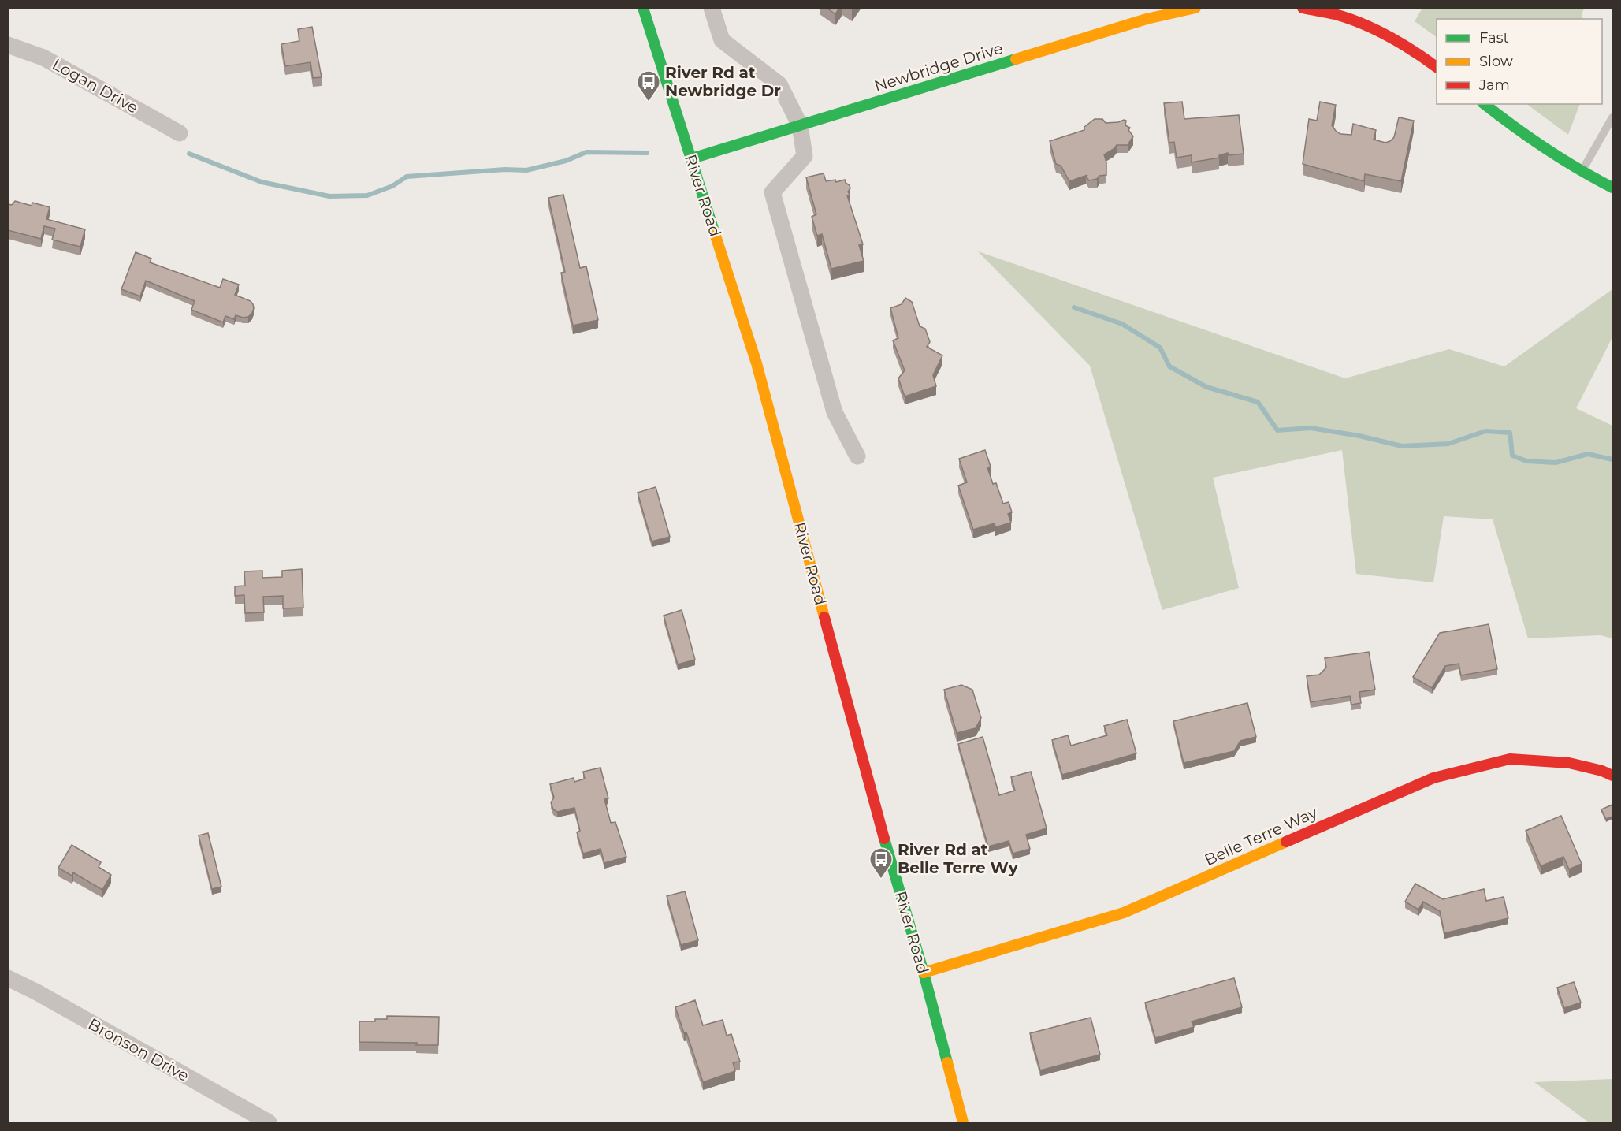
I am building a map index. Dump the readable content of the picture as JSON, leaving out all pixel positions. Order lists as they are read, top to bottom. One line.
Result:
{"streets":{"street":["Newbridge Drive","Logan Drive","River Road","Belle Terre Way","Bronson Drive"]},"crossings":[["Newbridge Drive","River Road"],["River Road","Belle Terre Way"]],"places":{"bus stop":["River Rd at Newbridge Dr","River Rd at Belle Terre Wy"]},"legend":["Fast","Slow","Jam"]}
